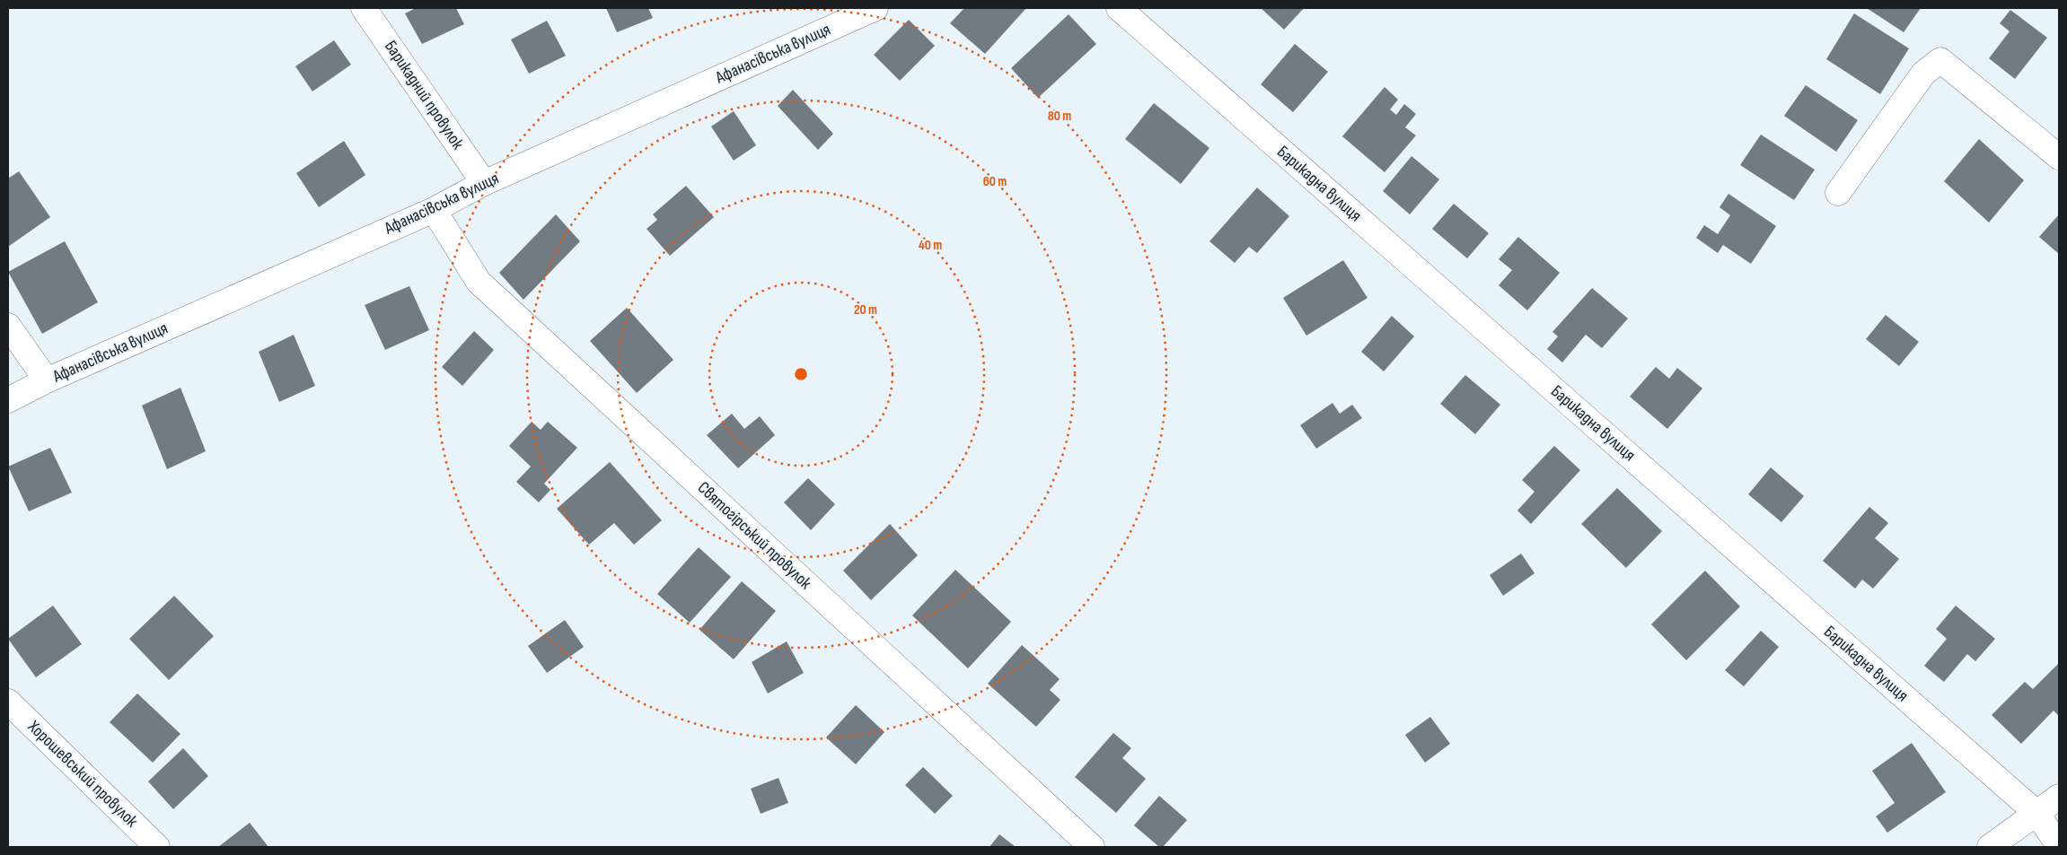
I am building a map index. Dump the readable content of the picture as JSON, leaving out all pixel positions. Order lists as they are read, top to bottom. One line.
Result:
{"streets":{"street":["Афанасівська вулиця","Барикадний провулок","Барикадна вулиця","Святогірський провулок","Хорошевський провулок"]},"crossings":[["Афанасівська вулиця","Барикадний провулок"],["Афанасівська вулиця","Святогірський провулок"]],"rings":["80 m","60 m","40 m","20 m"]}
